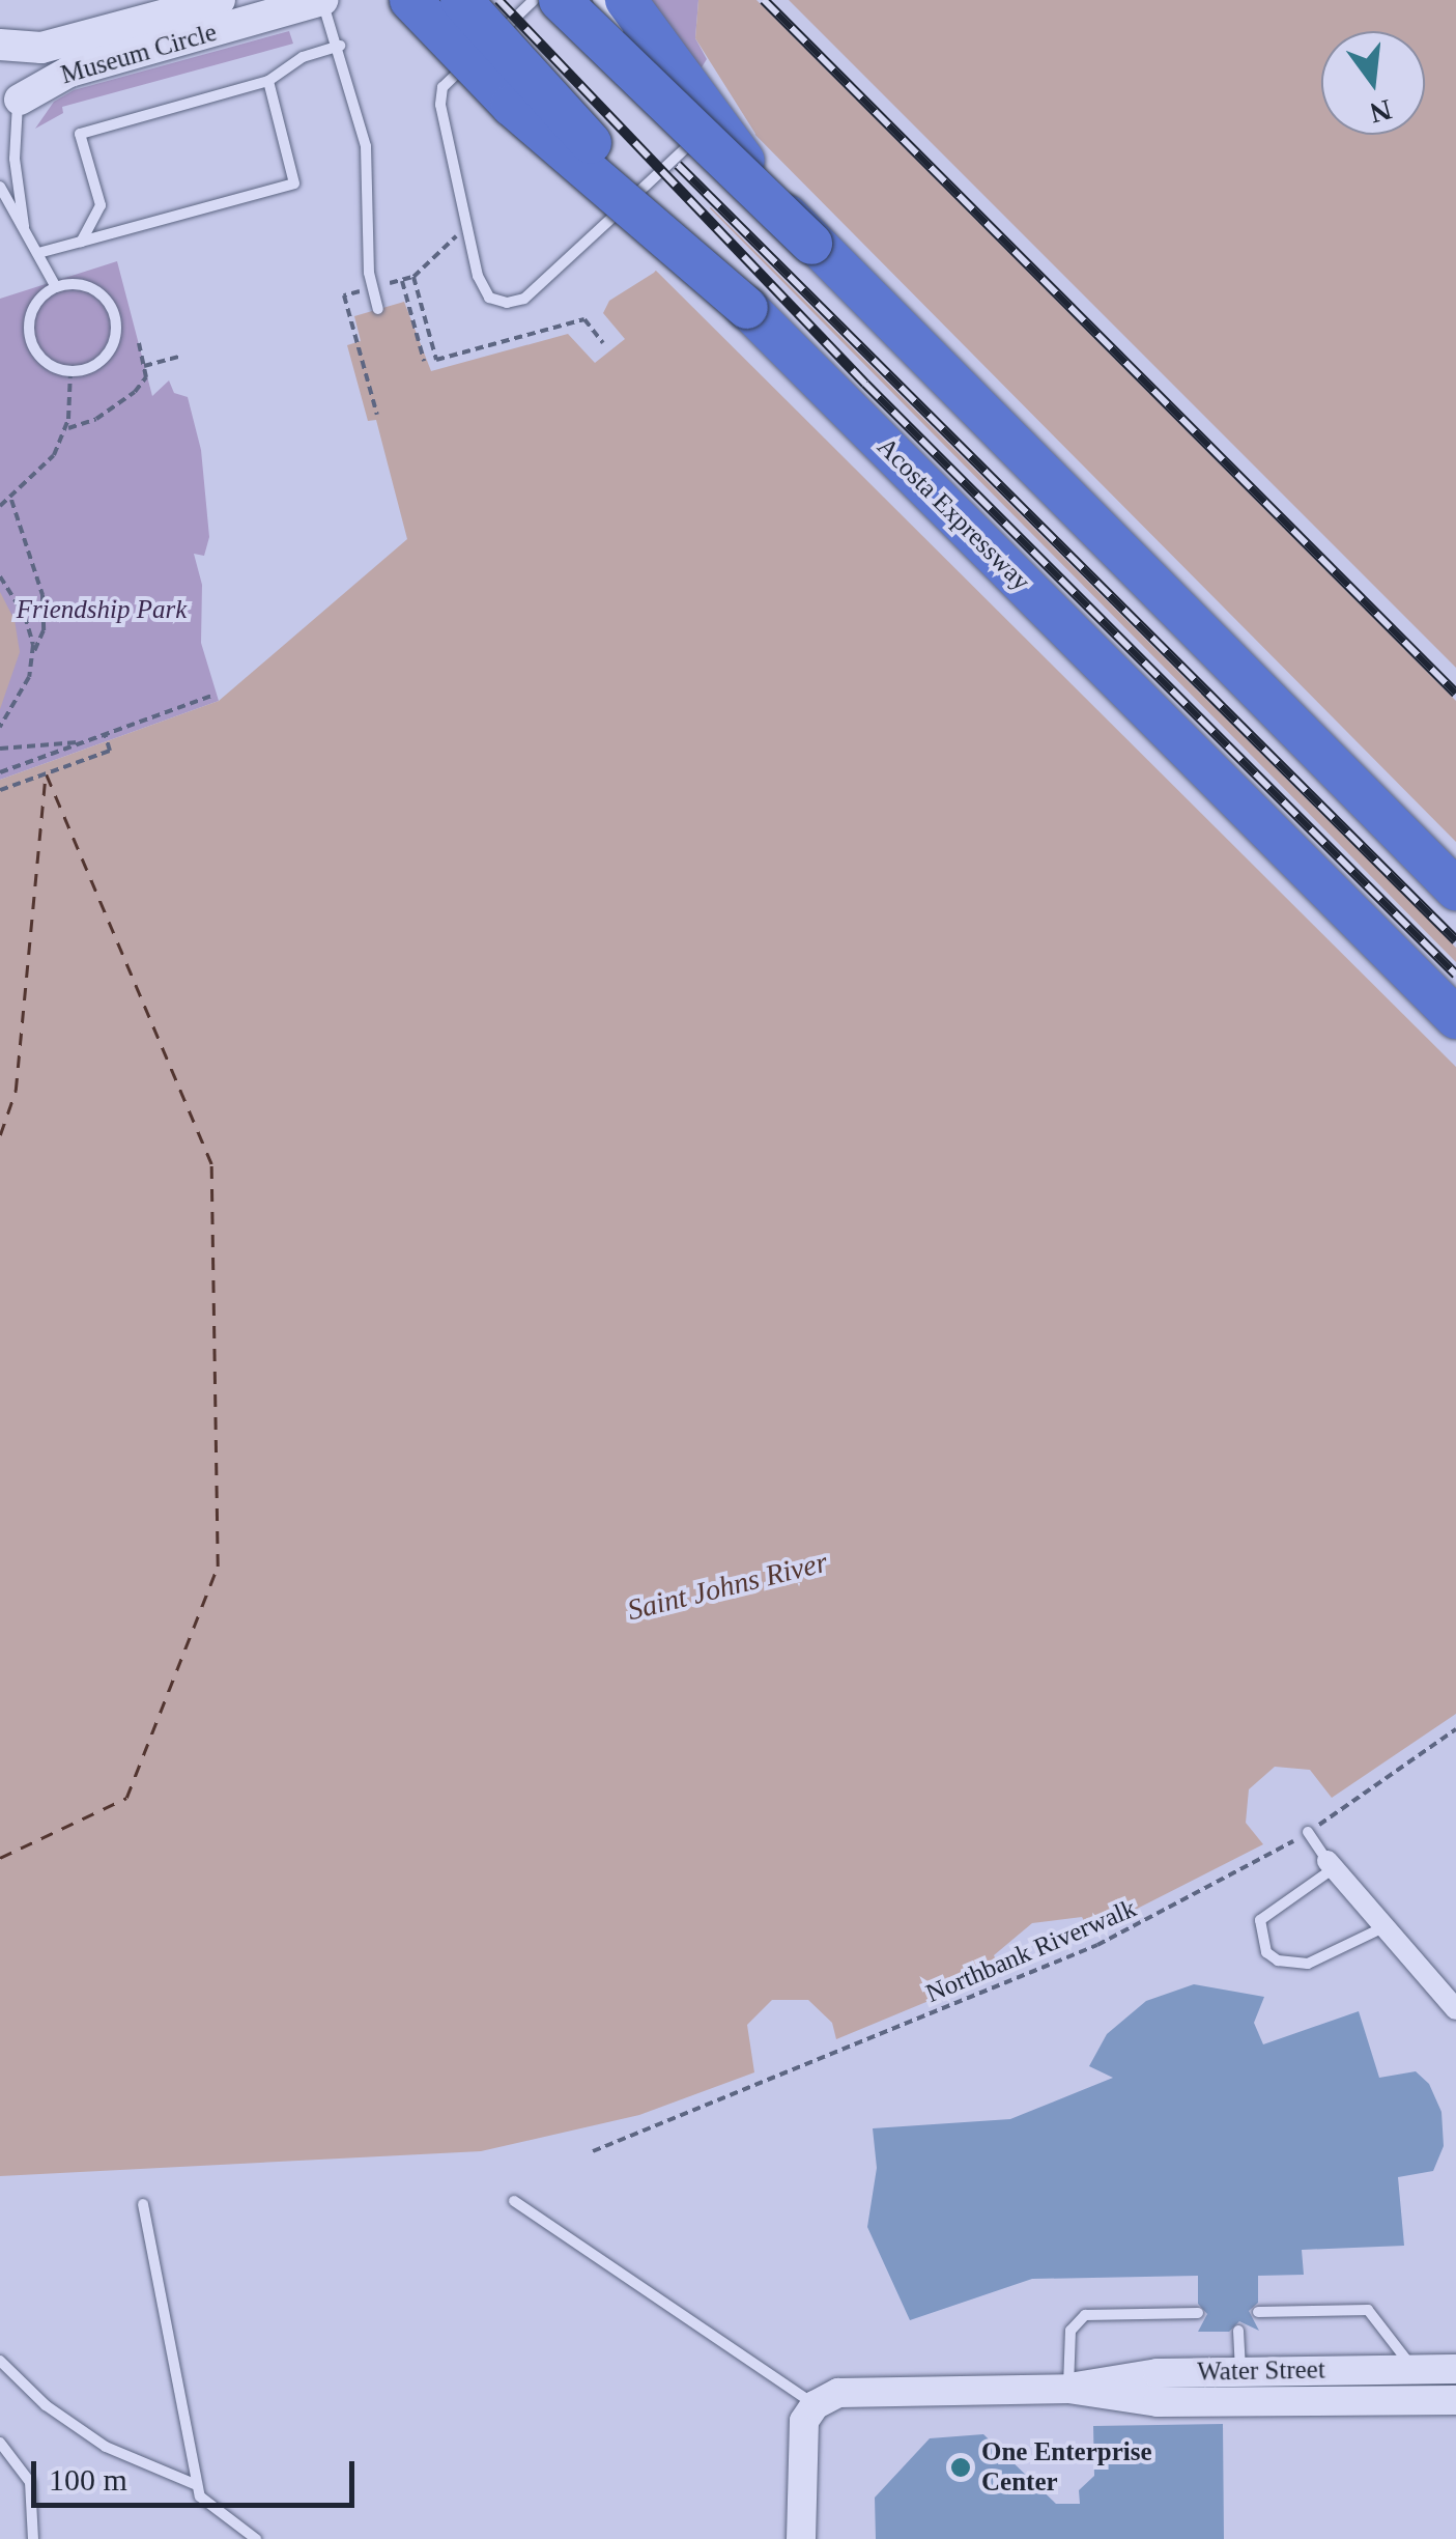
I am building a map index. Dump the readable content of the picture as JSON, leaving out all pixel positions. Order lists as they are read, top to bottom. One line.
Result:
{"streets":{"highway":["Acosta Expressway"],"main road":["Museum Circle"],"street":["Water Street"],"path":["Northbank Riverwalk"]},"water":["Saint Johns River"],"parks":["Friendship Park"],"places":["One Enterprise Center"],"scale_bar":"100 m","north":"bottom"}
